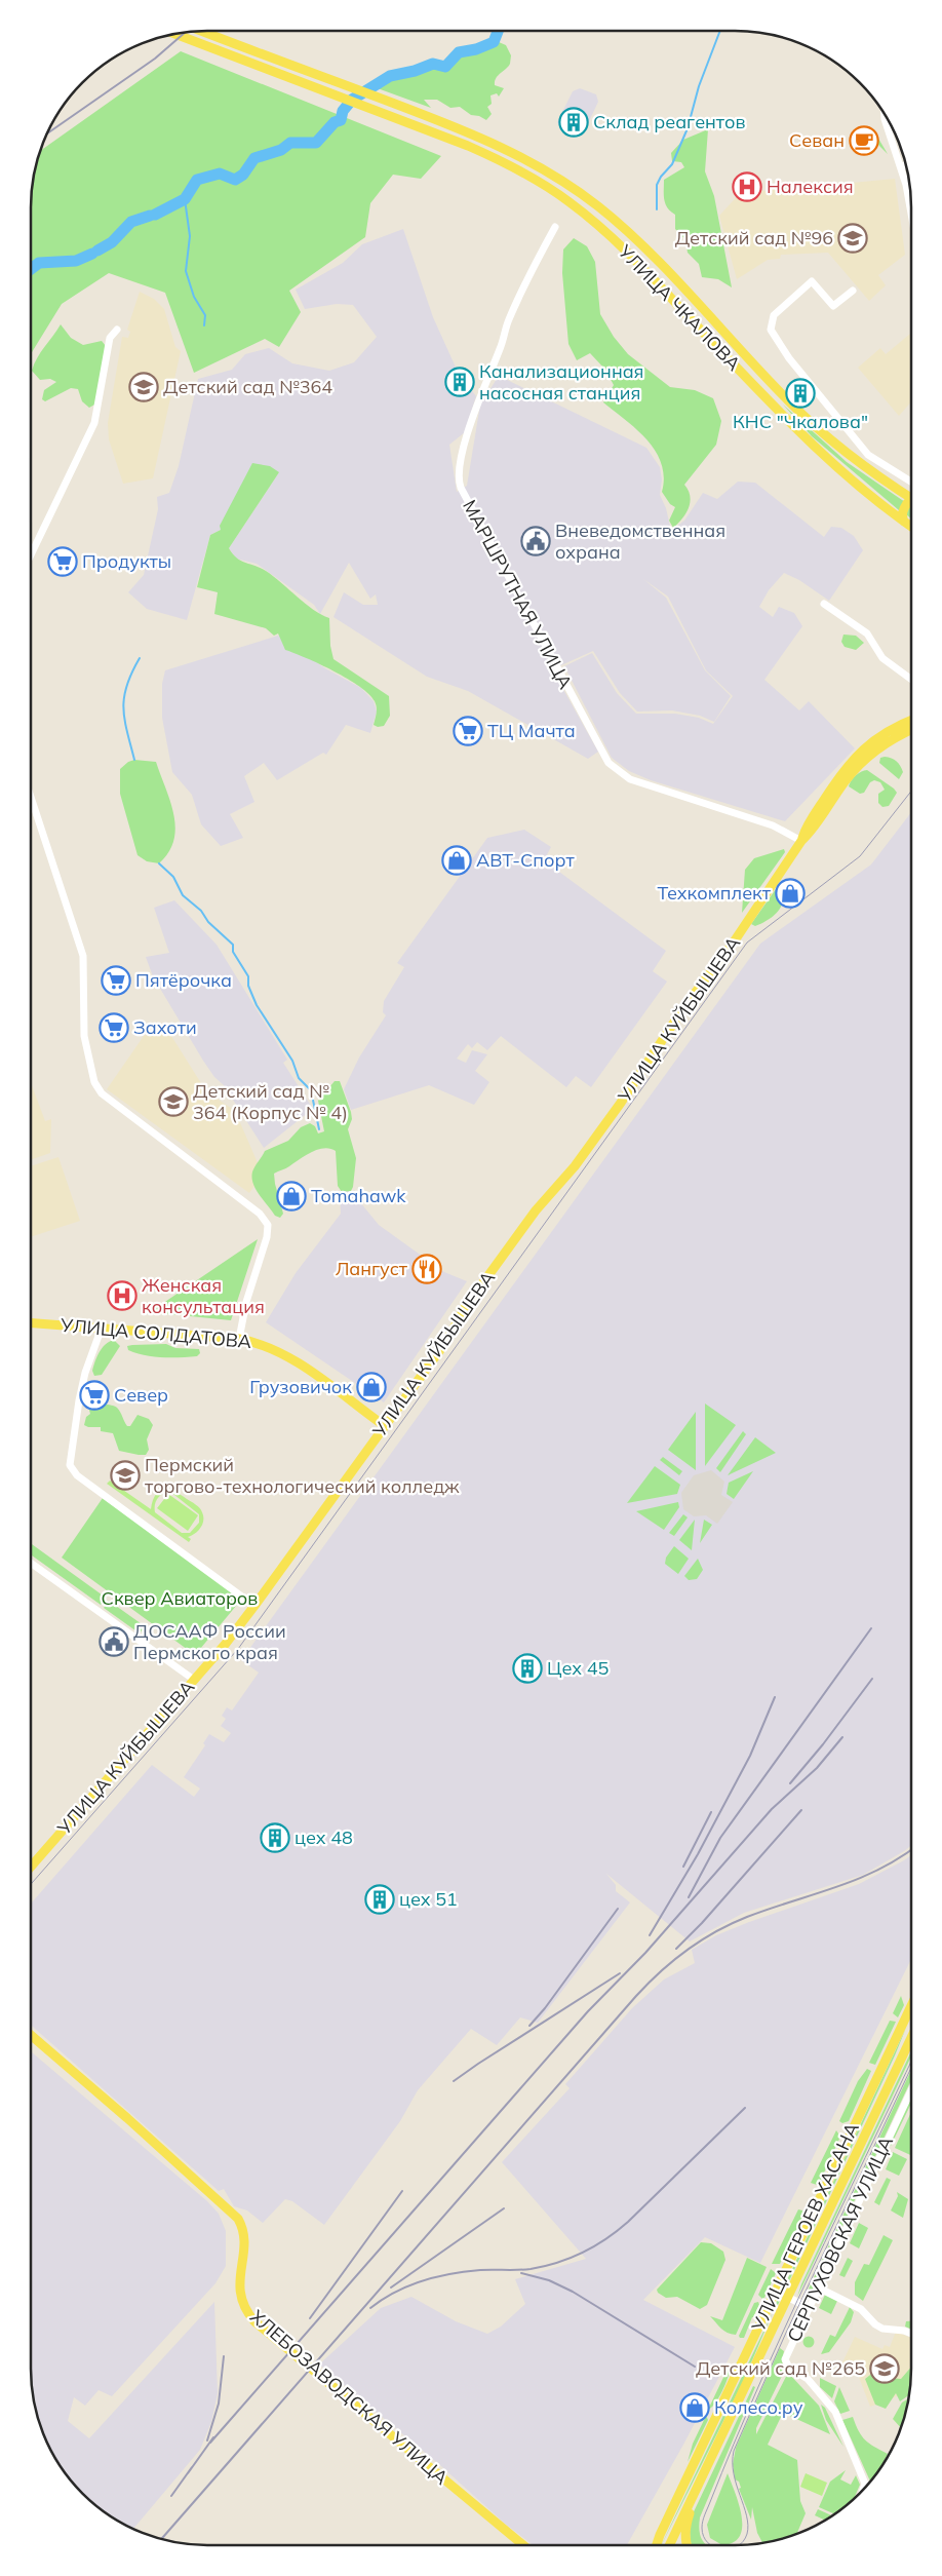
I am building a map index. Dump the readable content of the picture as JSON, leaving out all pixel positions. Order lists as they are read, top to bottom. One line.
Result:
{"streets":{"main road":["УЛИЦА ЧКАЛОВА","УЛИЦА КУЙБЫШЕВА","УЛИЦА СОЛДАТОВА","УЛИЦА ГЕРОЕВ ХАСАНА","ХЛЕБОЗАВОДСКАЯ УЛИЦА"],"street":["МАРШРУТНАЯ УЛИЦА","СЕРПУХОВСКАЯ УЛИЦА"]},"crossings":[["МАРШРУТНАЯ УЛИЦА","УЛИЦА КУЙБЫШЕВА"],["УЛИЦА КУЙБЫШЕВА","УЛИЦА СОЛДАТОВА"]],"parks":["Сквер Авиаторов"],"places":{"building":["Склад реагентов","Канализационная насосная станция","КНС \"Чкалова\"","Цех 45","цех 48","цех 51"],"cafe":["Севан"],"hospital":["Налексия","Женская консультация"],"school or university":["Детский сад №96","Детский сад №364","Детский сад № 364 (Корпус № 4)","Пермский торгово-технологический колледж","Детский сад №265"],"public building":["Вневедомственная охрана","ДОСААФ России Пермского края"],"supermarket":["Продукты","ТЦ Мачта","Пятёрочка","Захоти","Север"],"shop":["АВТ-Спорт","Техкомплект","Tomahawk","Грузовичок","Колесо.ру"],"restaurant":["Лангуст"]}}
